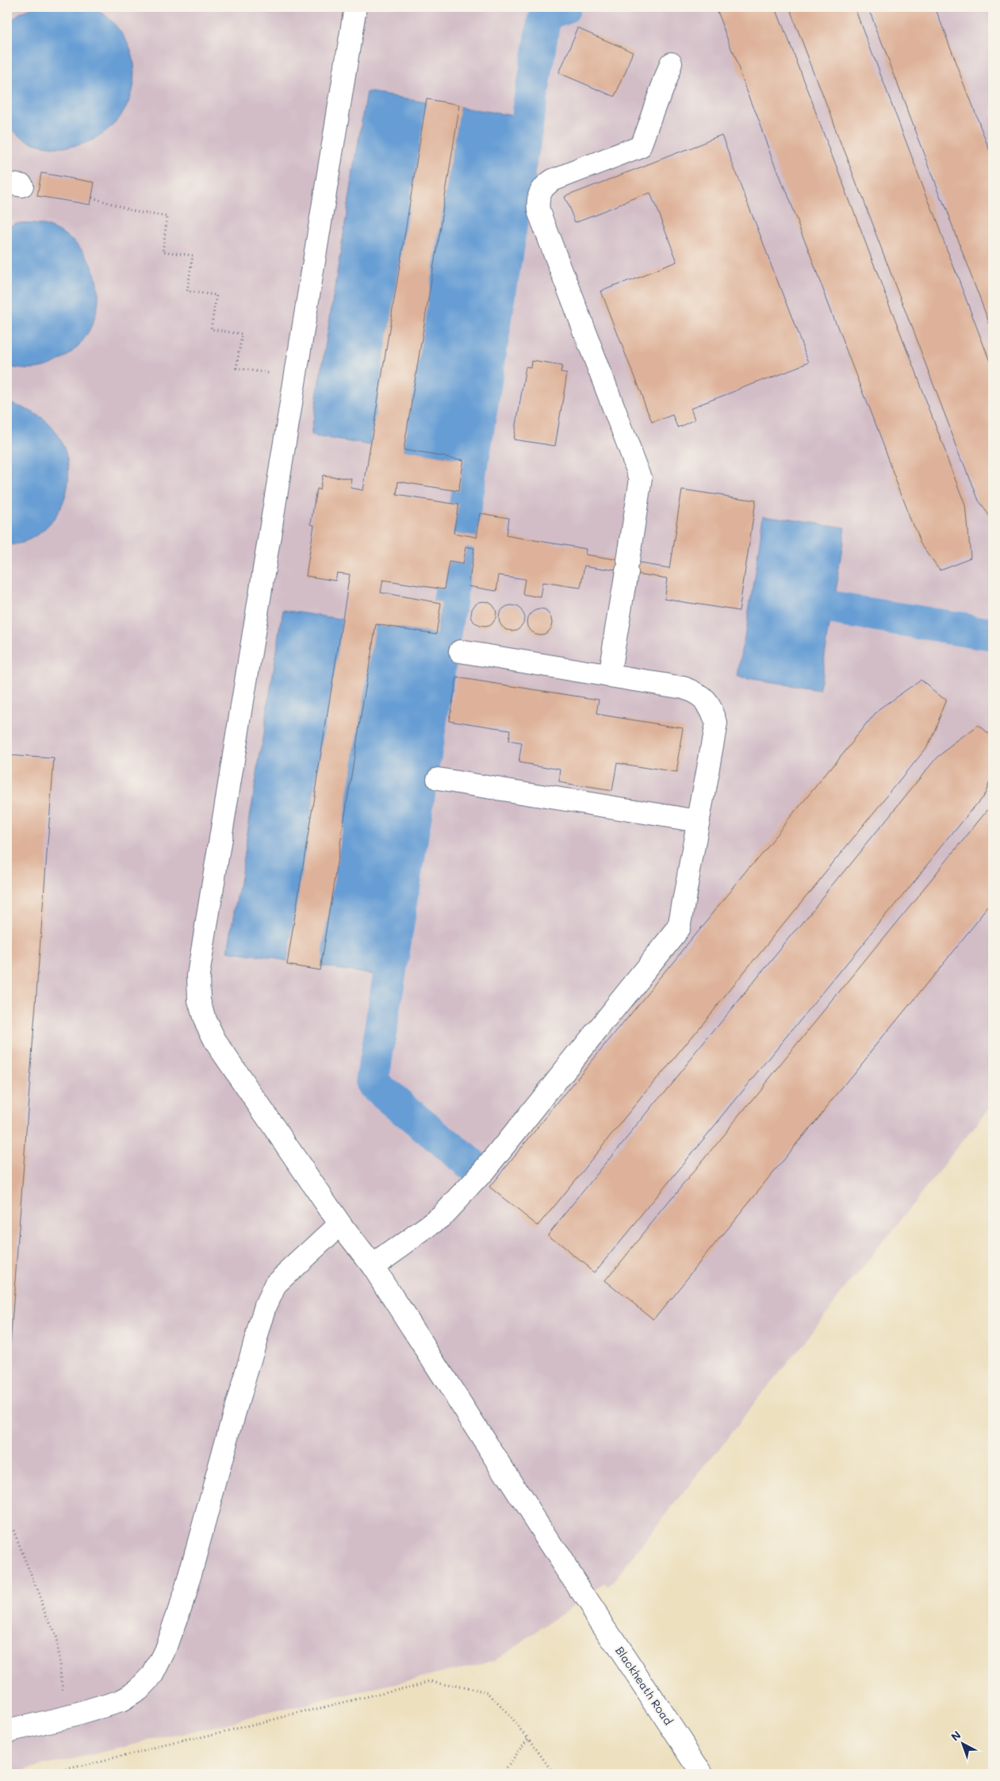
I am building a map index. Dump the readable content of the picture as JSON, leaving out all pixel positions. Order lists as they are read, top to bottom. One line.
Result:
{"streets":{"street":["Blackheath Road"]},"north":"top left"}
